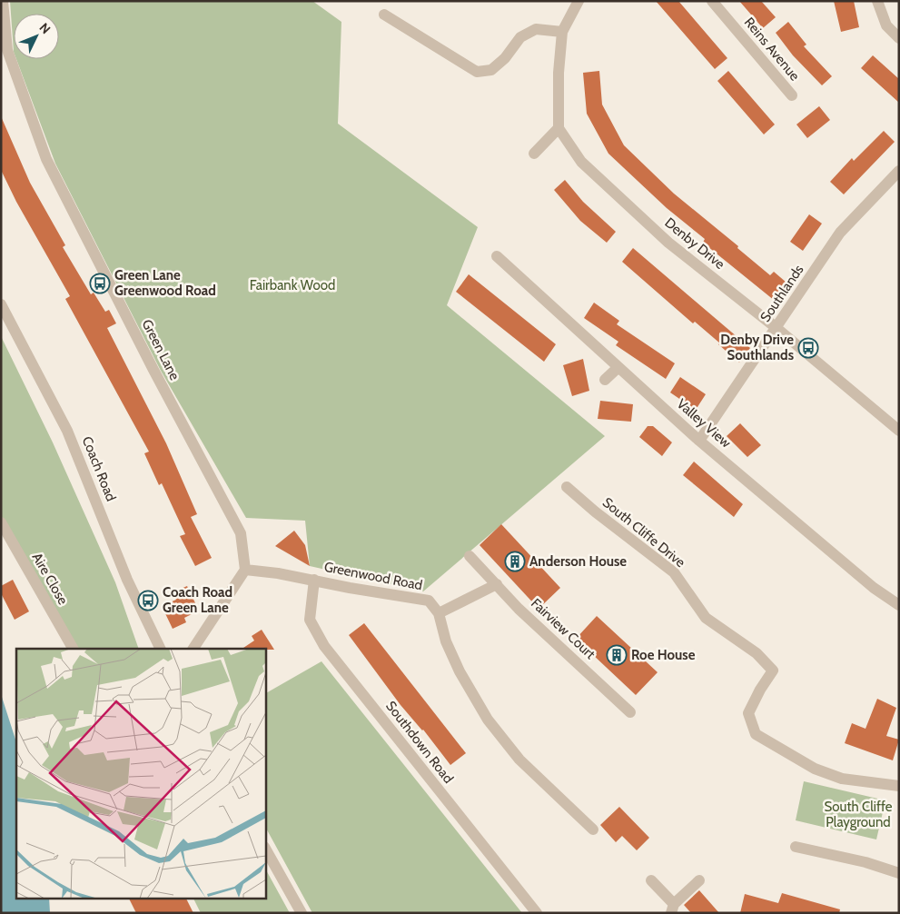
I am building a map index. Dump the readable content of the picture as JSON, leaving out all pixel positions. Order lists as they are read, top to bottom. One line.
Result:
{"streets":{"street":["Reins Avenue","Denby Drive","Southlands","Green Lane","Valley View","Coach Road","South Cliffe Drive","Greenwood Road","Aire Close","Fairview Court","Southdown Road"]},"crossings":[["Denby Drive","Southlands"],["Southlands","Valley View"],["Green Lane","Greenwood Road"],["Greenwood Road","Southdown Road"]],"parks":["Fairbank Wood","South Cliffe Playground"],"places":{"bus stop":["Green Lane Greenwood Road","Denby Drive Southlands","Coach Road Green Lane"],"building":["Anderson House","Roe House"]},"north":"top right"}
